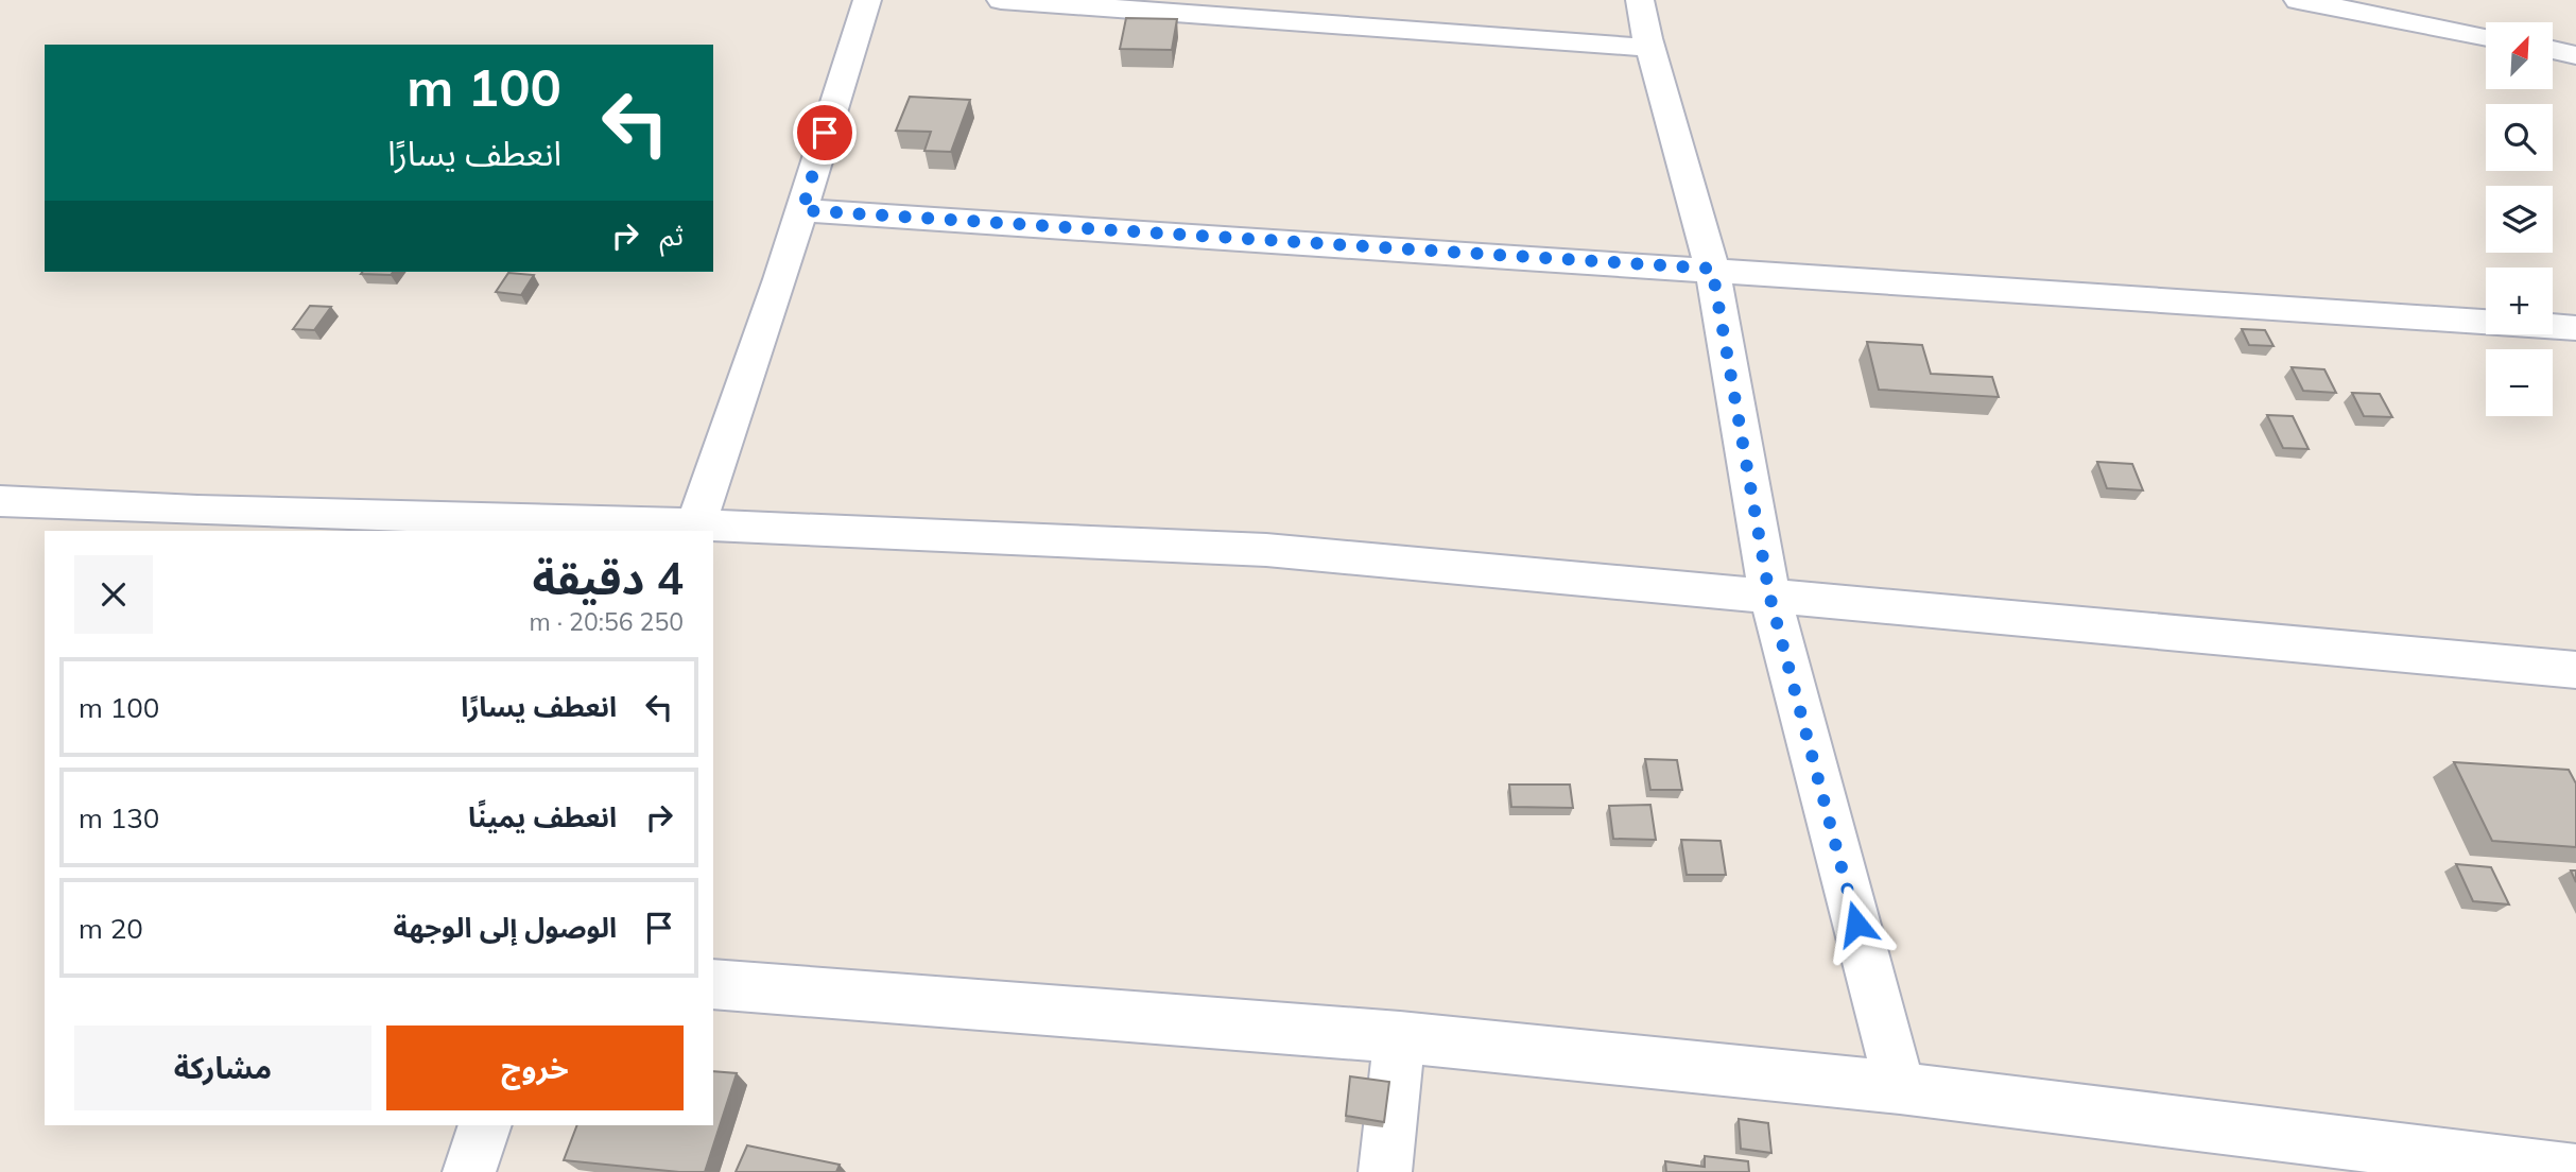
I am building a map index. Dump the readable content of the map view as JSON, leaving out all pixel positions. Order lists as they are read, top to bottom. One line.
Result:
{"north":"top right","page":{"map_buttons":["+","−"],"turn":["100 m","انعطف يسارًا"],"then":"ثم","heading":["4 دقيقة","250 m · 20:56"],"list":[{"name":"انعطف يسارًا","value":"100 m"},{"name":"انعطف يمينًا","value":"130 m"},{"name":"الوصول إلى الوجهة","value":"20 m"}],"buttons":["خروج","مشاركة"]}}
